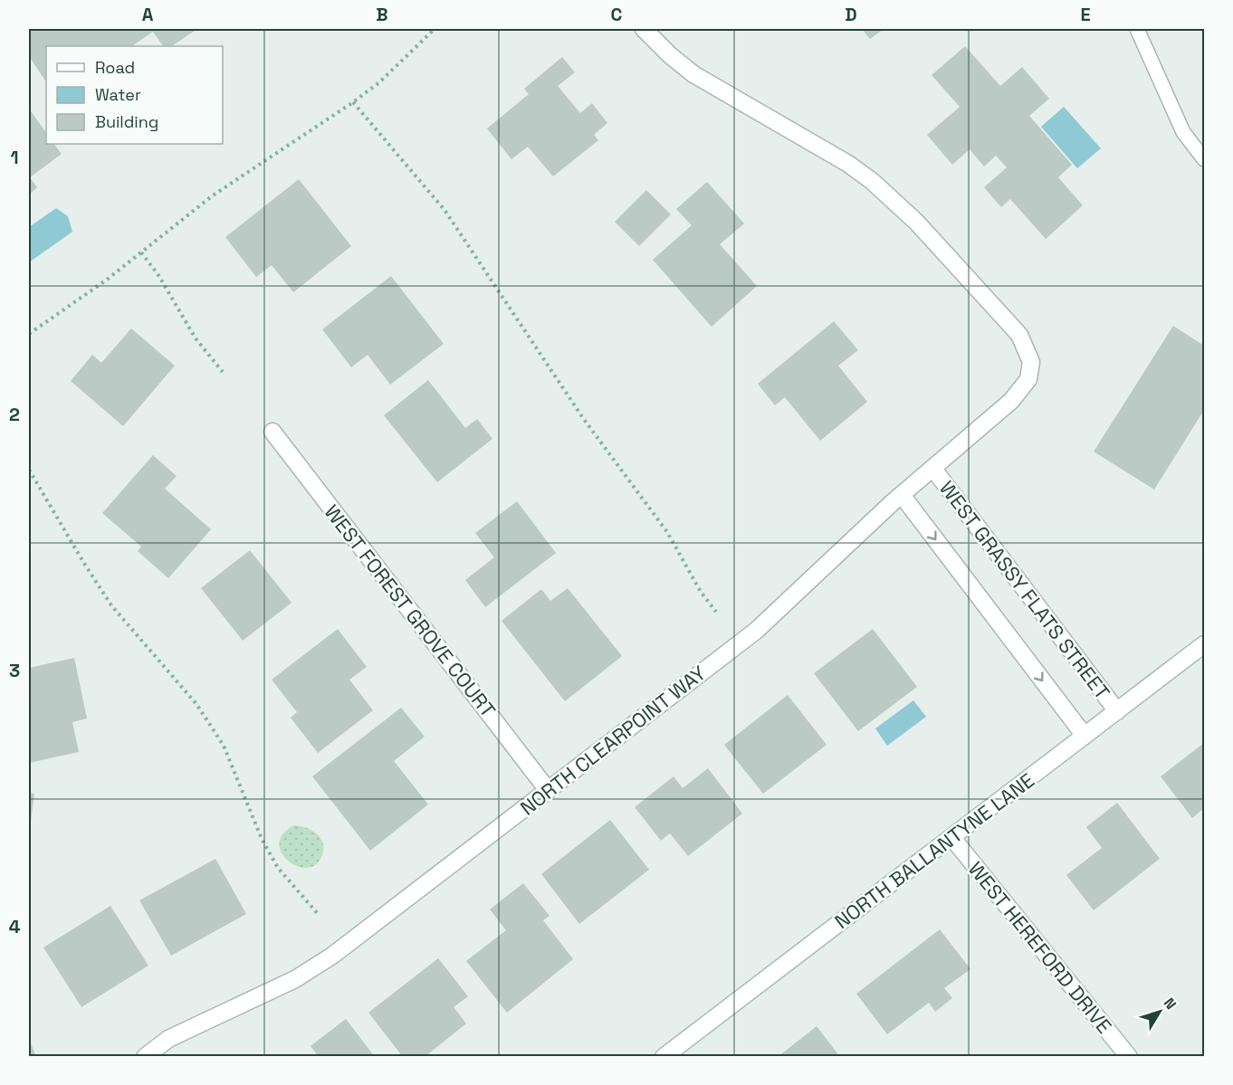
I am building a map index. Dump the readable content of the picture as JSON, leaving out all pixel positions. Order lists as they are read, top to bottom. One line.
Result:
{"streets":{"street":["WEST GRASSY FLATS STREET","WEST FOREST GROVE COURT","NORTH CLEARPOINT WAY","NORTH BALLANTYNE LANE","WEST HEREFORD DRIVE"]},"crossings":[["WEST GRASSY FLATS STREET","NORTH CLEARPOINT WAY"],["WEST GRASSY FLATS STREET","NORTH BALLANTYNE LANE"],["WEST FOREST GROVE COURT","NORTH CLEARPOINT WAY"],["NORTH BALLANTYNE LANE","WEST HEREFORD DRIVE"]],"legend":["Road","Water","Building"],"north":"top right","grid":{"columns":["A","B","C","D","E"],"rows":["1","2","3","4"]}}
